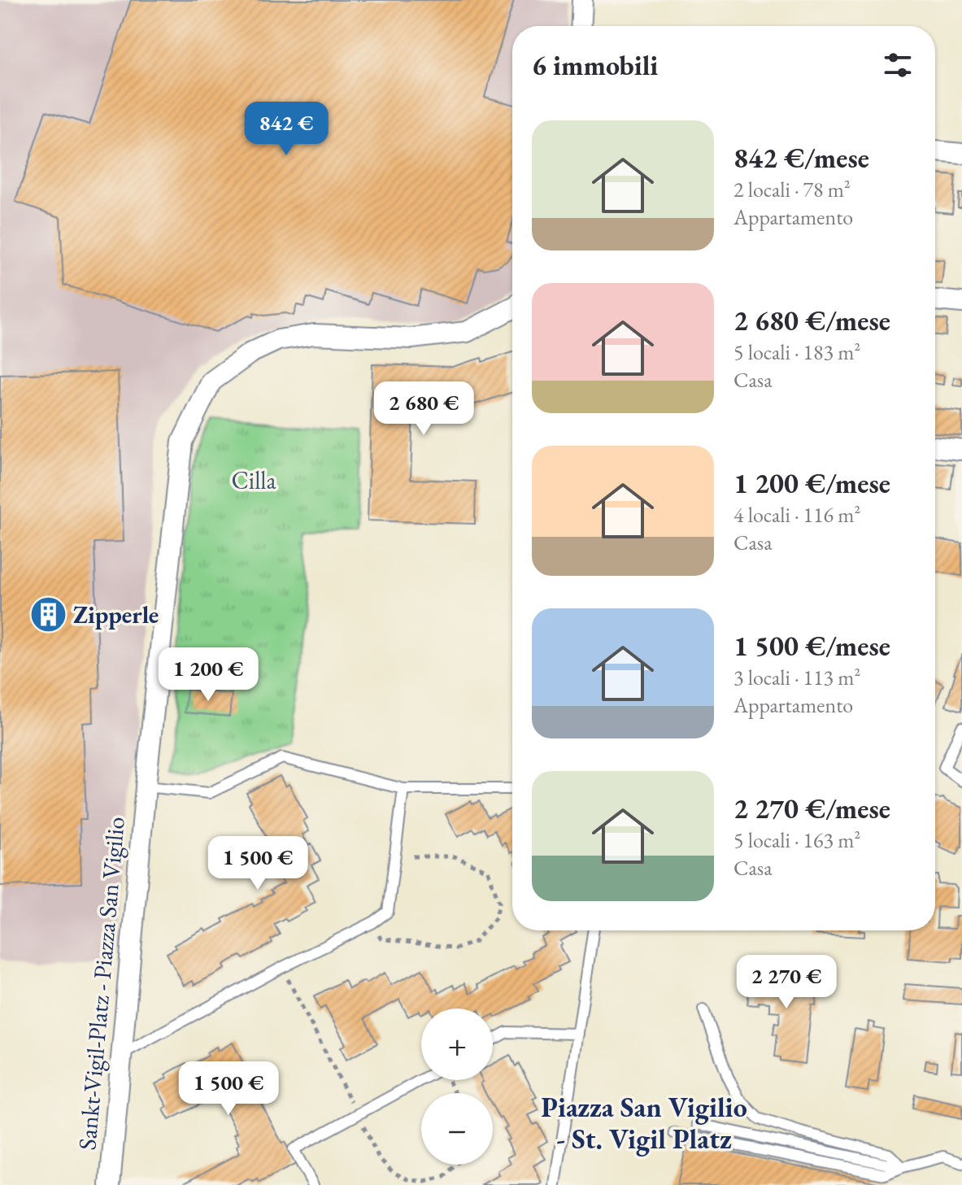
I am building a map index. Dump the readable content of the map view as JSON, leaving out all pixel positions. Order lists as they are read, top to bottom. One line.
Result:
{"streets":{"street":["Sankt-Vigil-Platz - Piazza San Vigilio"]},"districts":["Piazza San Vigilio - St. Vigil Platz"],"parks":["Cilla"],"places":{"building":["Zipperle"]},"page":{"heading":"6 immobili","price":["842 €","2 680 €","1 200 €","1 500 €","2 270 €","1 500 €"],"list":[{"name":"842 €/mese","note":"2 locali · 78 m² · Appartamento"},{"name":"2 680 €/mese","note":"5 locali · 183 m² · Casa"},{"name":"1 200 €/mese","note":"4 locali · 116 m² · Casa"},{"name":"1 500 €/mese","note":"3 locali · 113 m² · Appartamento"},{"name":"2 270 €/mese","note":"5 locali · 163 m² · Casa"}],"map_buttons":["+","−"]}}
